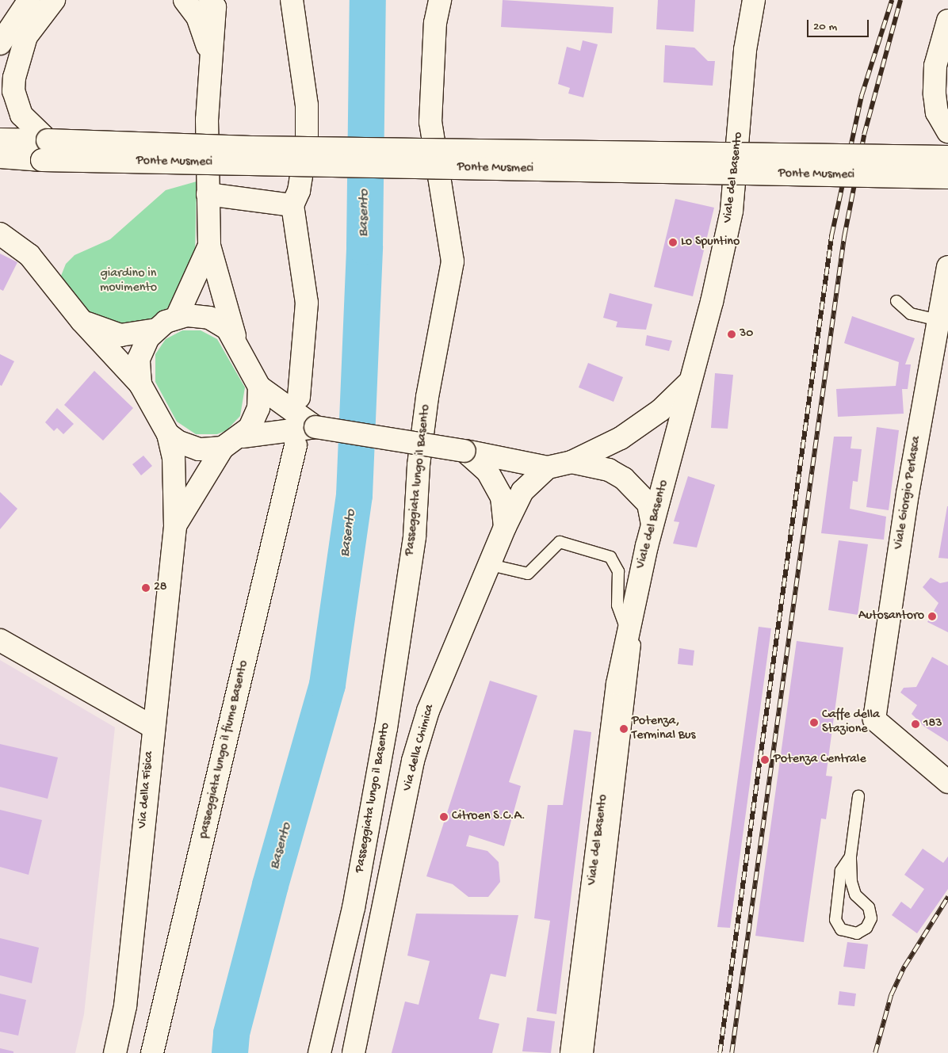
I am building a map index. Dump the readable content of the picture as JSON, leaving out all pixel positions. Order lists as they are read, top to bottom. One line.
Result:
{"streets":{"street":["Ponte Musmeci","Viale del Basento","Passeggiata lungo il Basento","Viale Giorgio Perlasca","Via della Chimica","passeggiata lungo il fiume Basento","Via della Fisica"]},"water":["Basento"],"parks":["giardino in movimento"],"places":["Lo Spuntino","30","28","Autosantoro","Caffe della Stazione","183","Potenza, Terminal Bus","Potenza Centrale","Citroen S.C.A."],"scale_bar":"20 m"}
